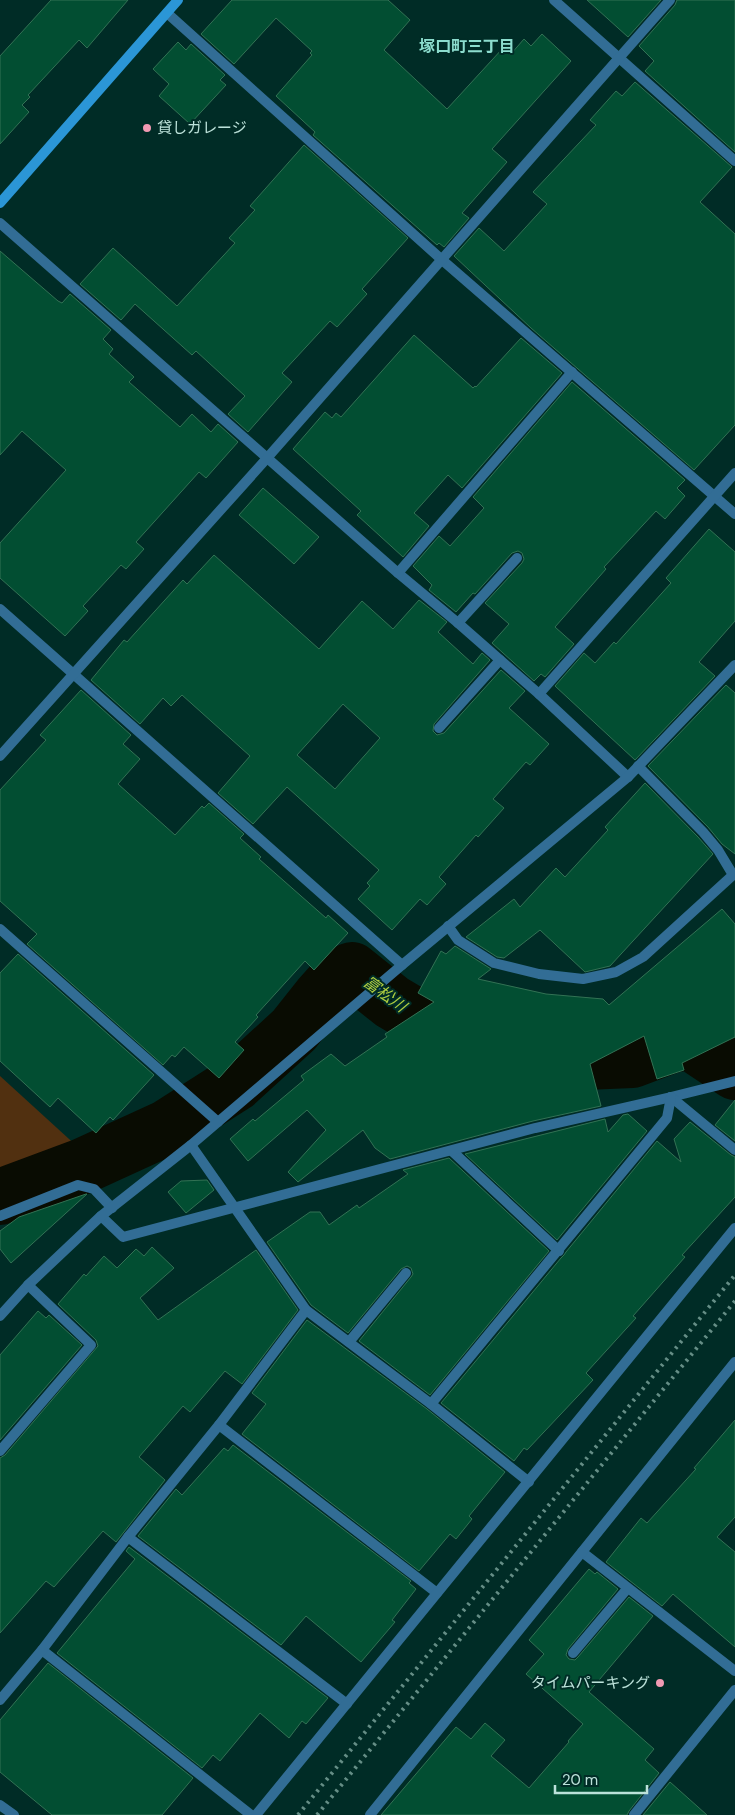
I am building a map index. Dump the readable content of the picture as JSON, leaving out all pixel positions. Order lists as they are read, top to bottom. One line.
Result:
{"districts":["塚口町三丁目"],"water":["富松川"],"places":["貸しガレージ","タイムパーキング"],"scale_bar":"20 m"}
